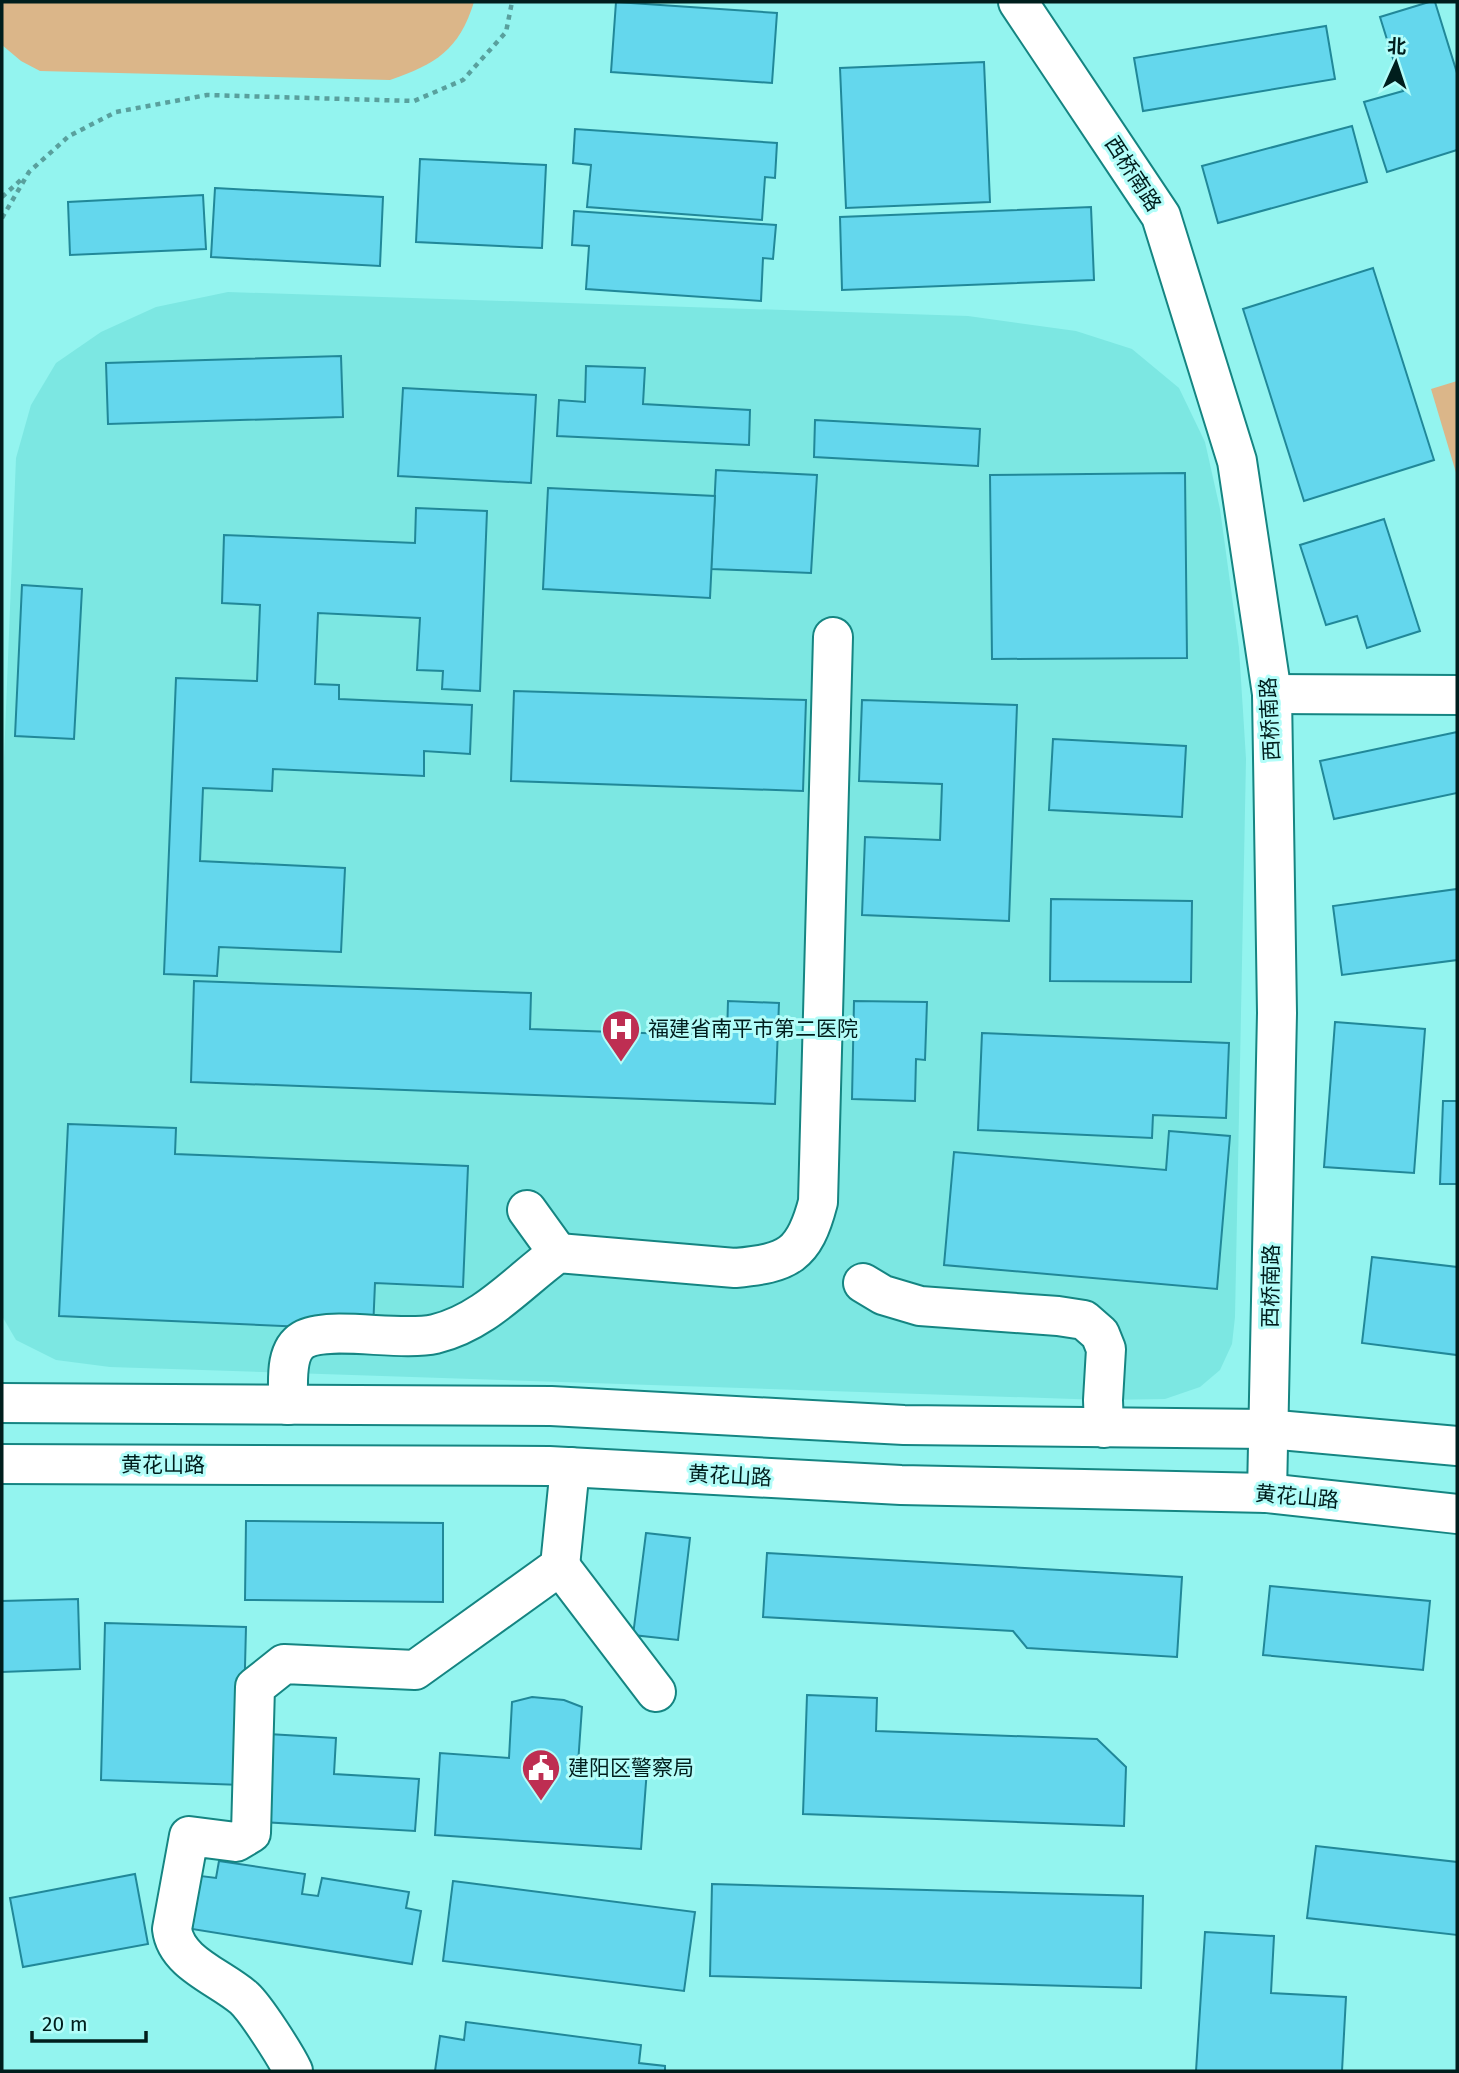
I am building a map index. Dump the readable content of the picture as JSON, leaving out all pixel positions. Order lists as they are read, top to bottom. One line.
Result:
{"streets":{"main road":["西桥南路","黄花山路"]},"crossings":[["西桥南路","黄花山路"]],"places":{"hospital":["福建省南平市第二医院"],"public building":["建阳区警察局"]},"scale_bar":"20 m","north":"top"}
